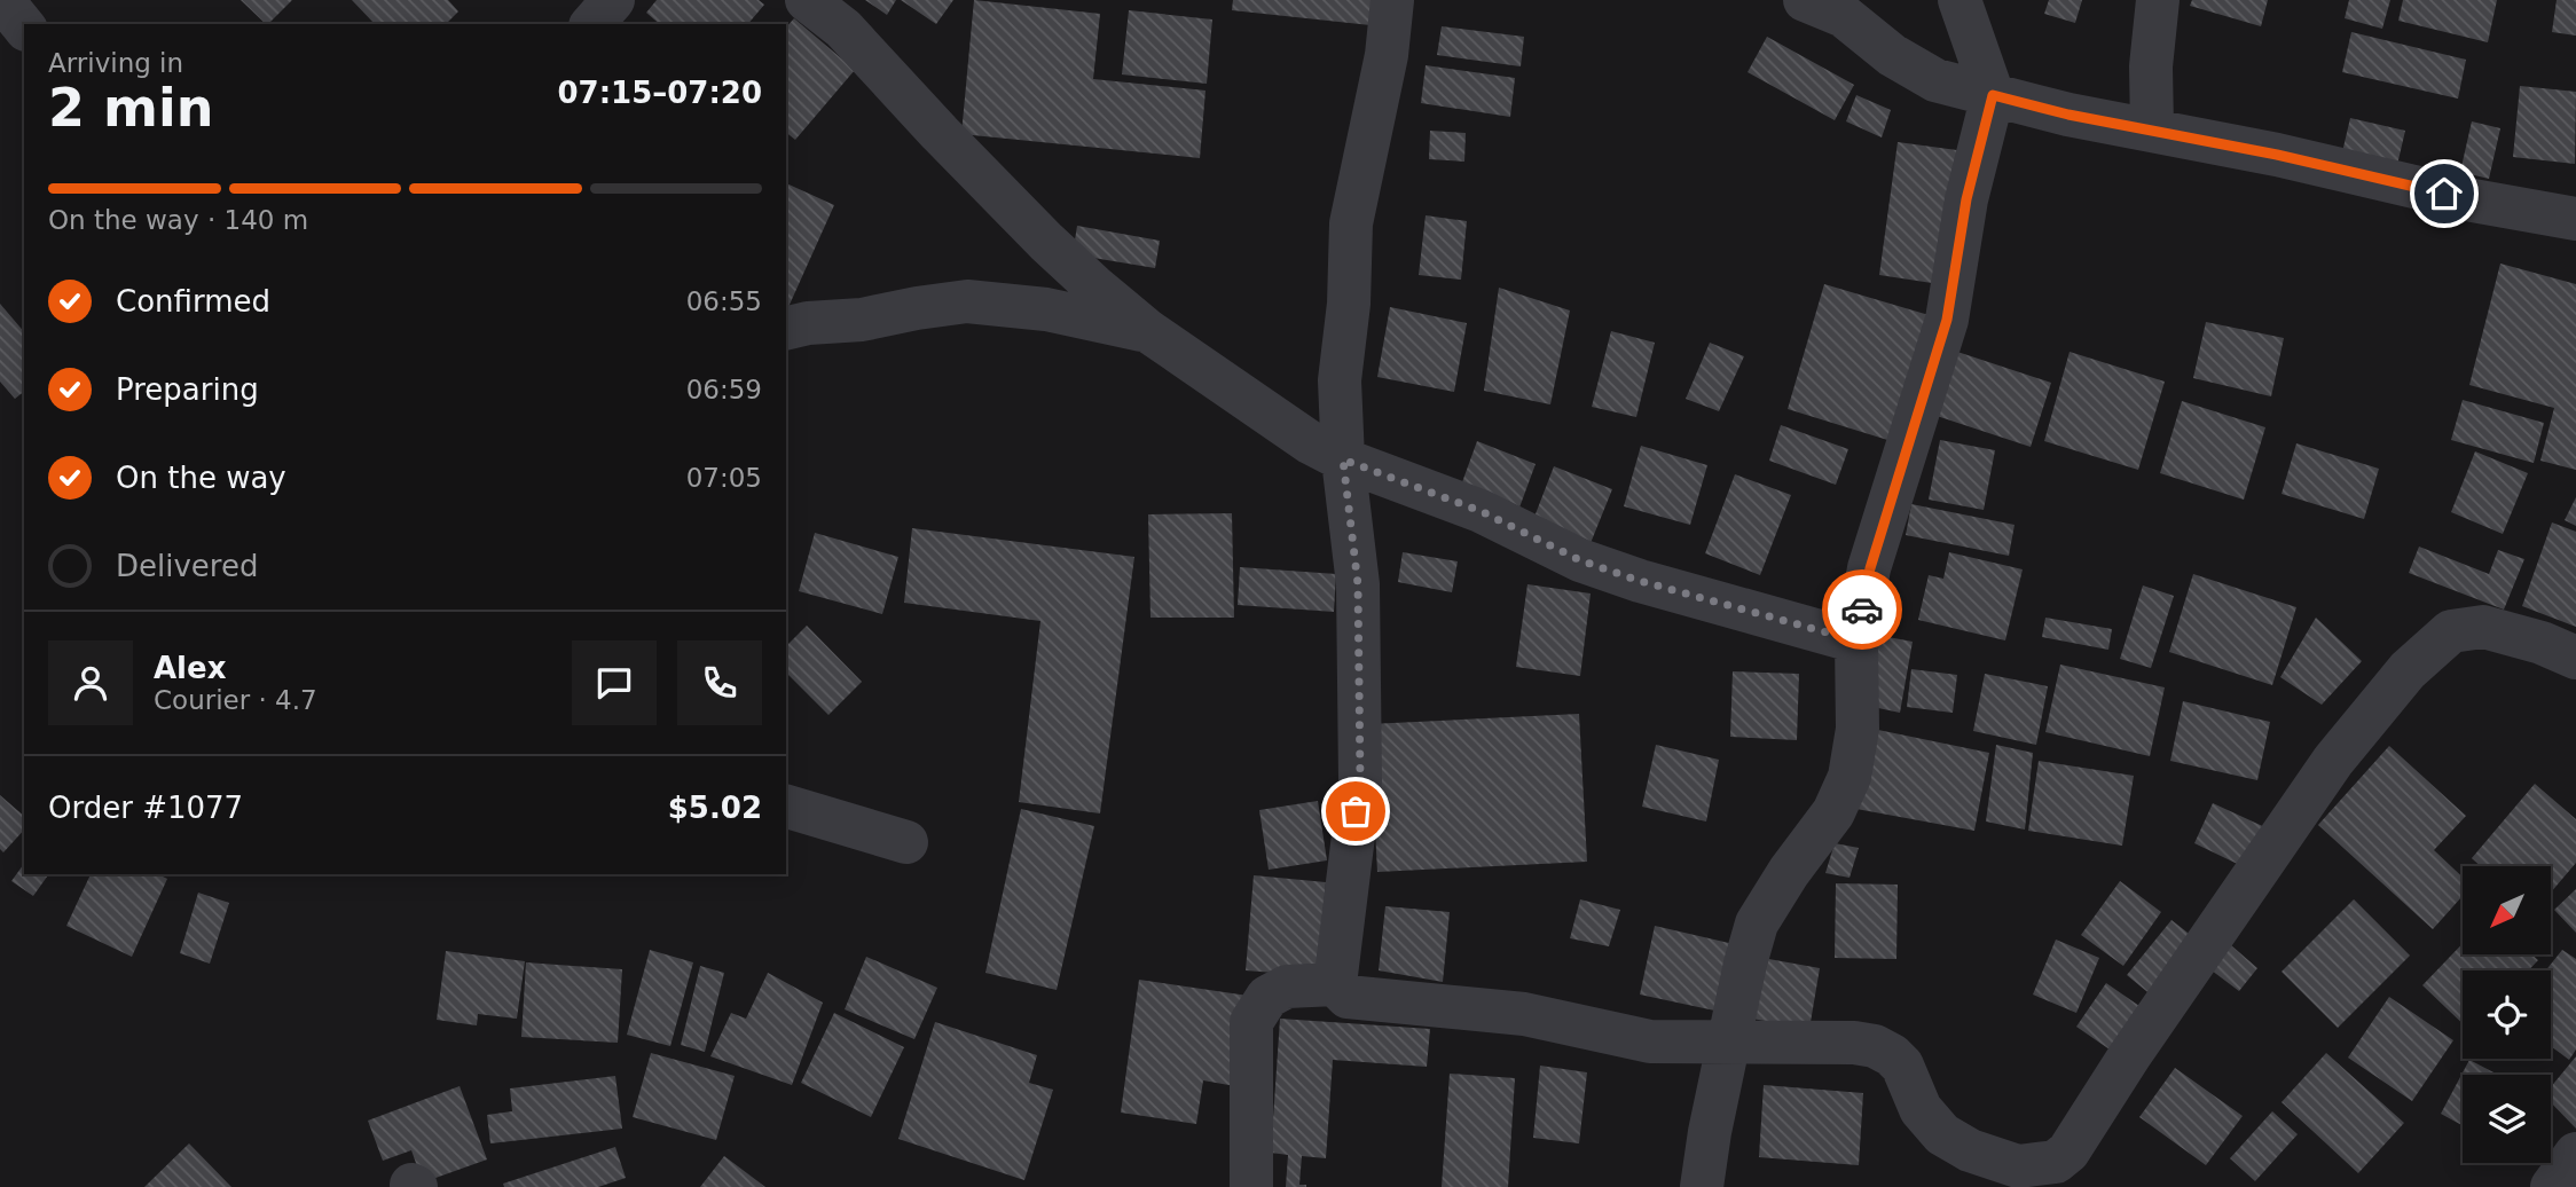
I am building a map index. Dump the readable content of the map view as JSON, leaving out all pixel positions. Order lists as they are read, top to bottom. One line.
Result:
{"north":"bottom left","page":{"heading":["2 min","Arriving in","07:15–07:20"],"panel":["Alex","Courier · 4.7","Order #1077","$5.02"],"bar":"On the way · 140 m","list":[["Confirmed","06:55"],["Preparing","06:59"],["On the way","07:05"],"Delivered"]}}
